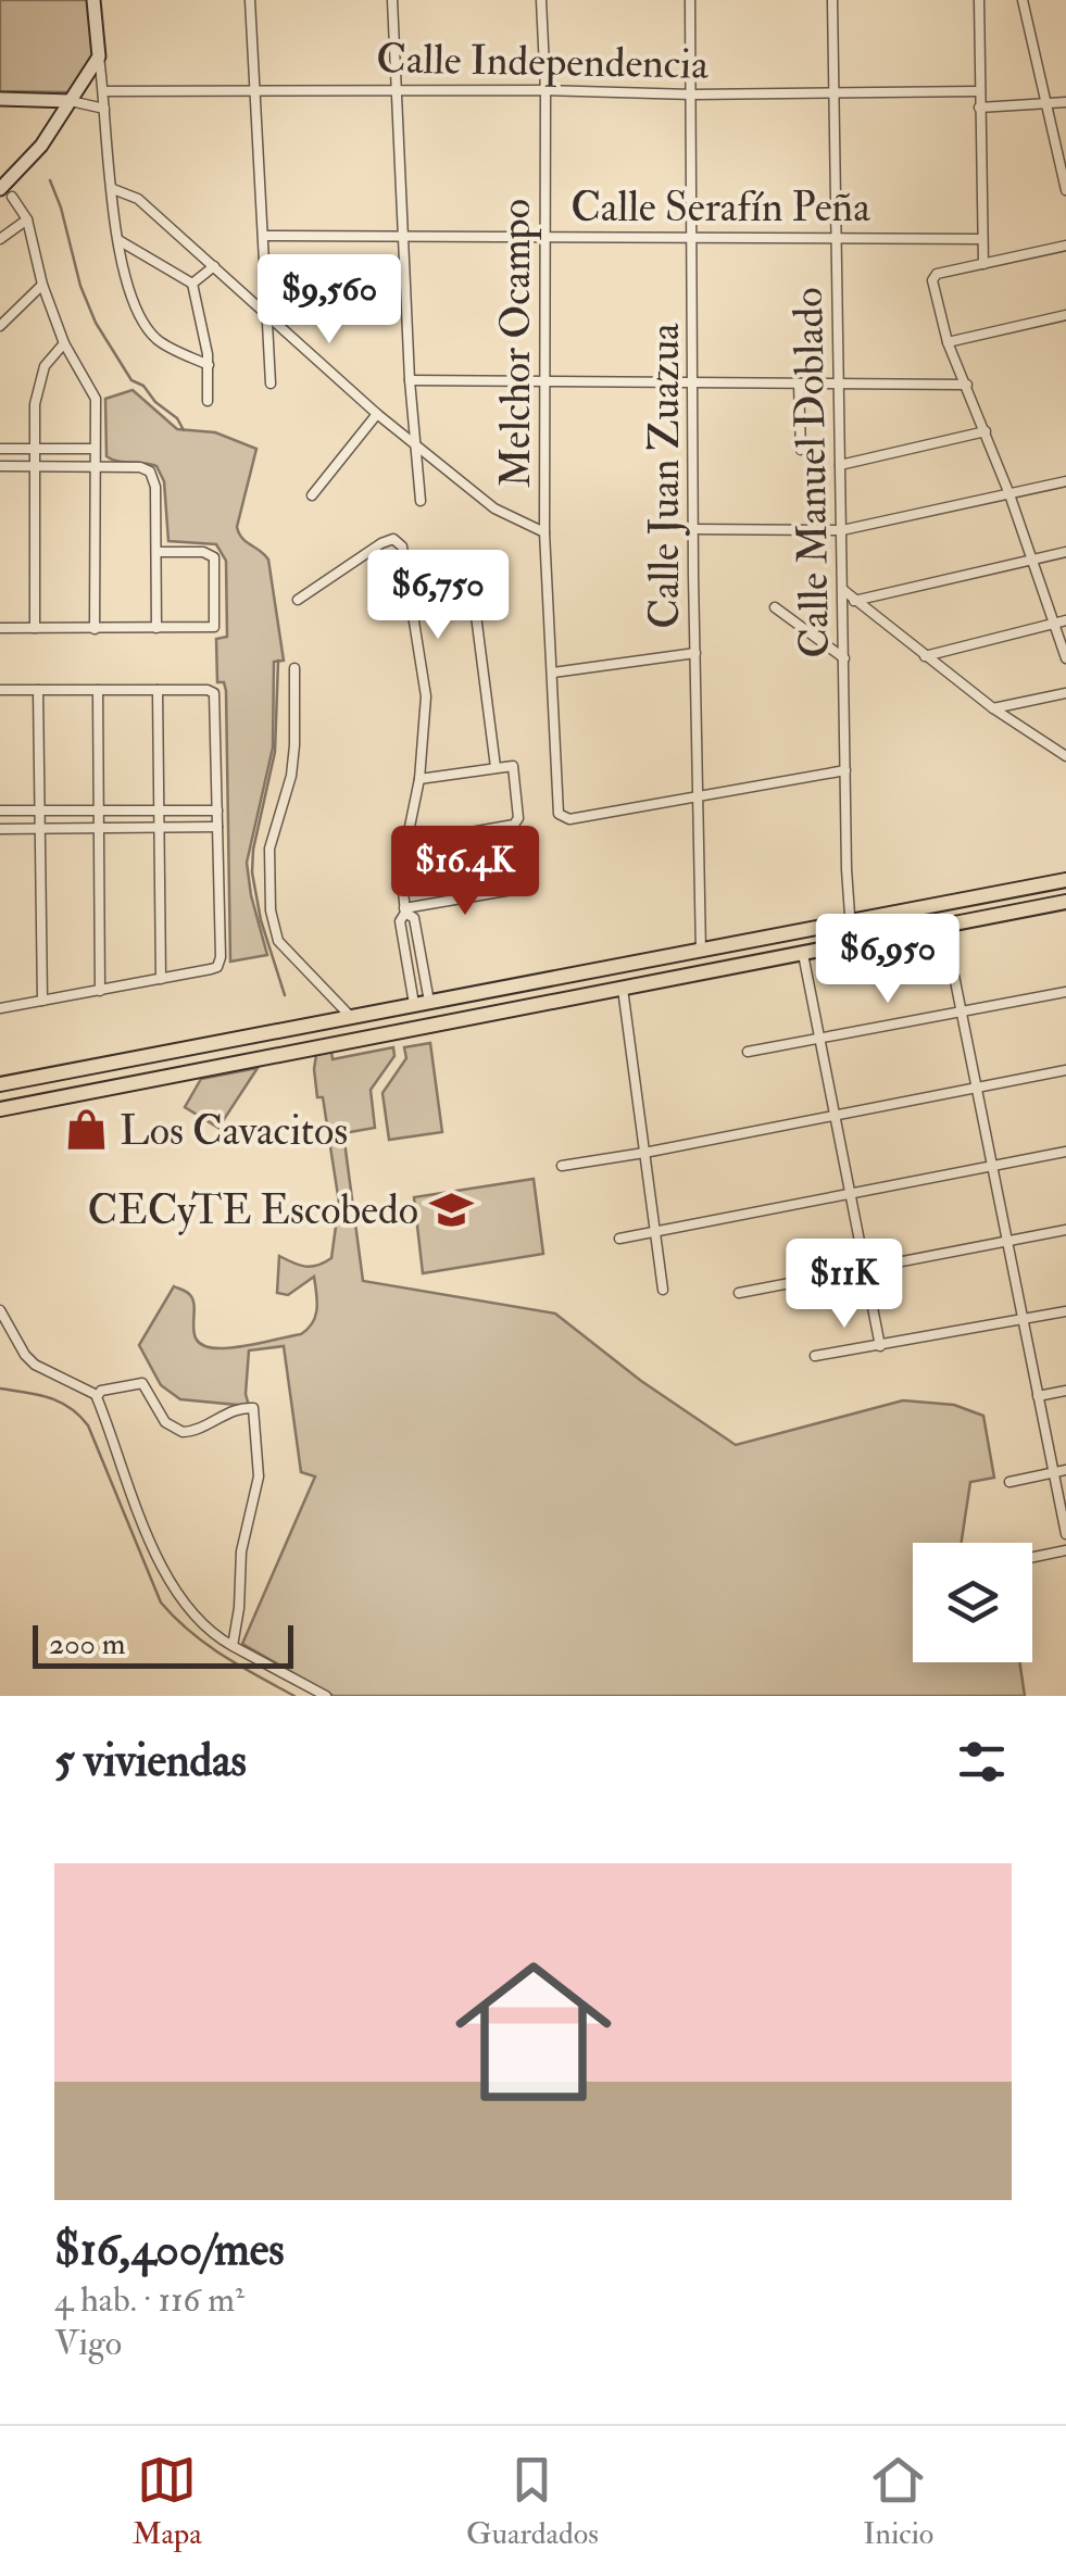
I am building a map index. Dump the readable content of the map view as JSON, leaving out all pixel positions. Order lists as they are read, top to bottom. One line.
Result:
{"streets":{"street":["Calle Independencia","Calle Serafín Peña","Melchor Ocampo","Calle Manuel Doblado","Calle Juan Zuazua"]},"crossings":[["Calle Independencia","Melchor Ocampo"],["Calle Independencia","Calle Manuel Doblado"],["Calle Independencia","Calle Juan Zuazua"],["Calle Serafín Peña","Melchor Ocampo"],["Calle Serafín Peña","Calle Manuel Doblado"],["Calle Serafín Peña","Calle Juan Zuazua"],["Melchor Ocampo","Calle Juan Zuazua"]],"places":{"shop":["Los Cavacitos"],"school or university":["CECyTE Escobedo"]},"scale_bar":"200 m","page":{"price":["$9,560","$6,750","$16.4K","$6,950","$11K"],"scale":"200 m","heading":"5 viviendas","list":[{"name":"$16,400/mes","note":"4 hab. · 116 m² · Vigo"}],"tabs":["Mapa","Guardados","Inicio"]}}
